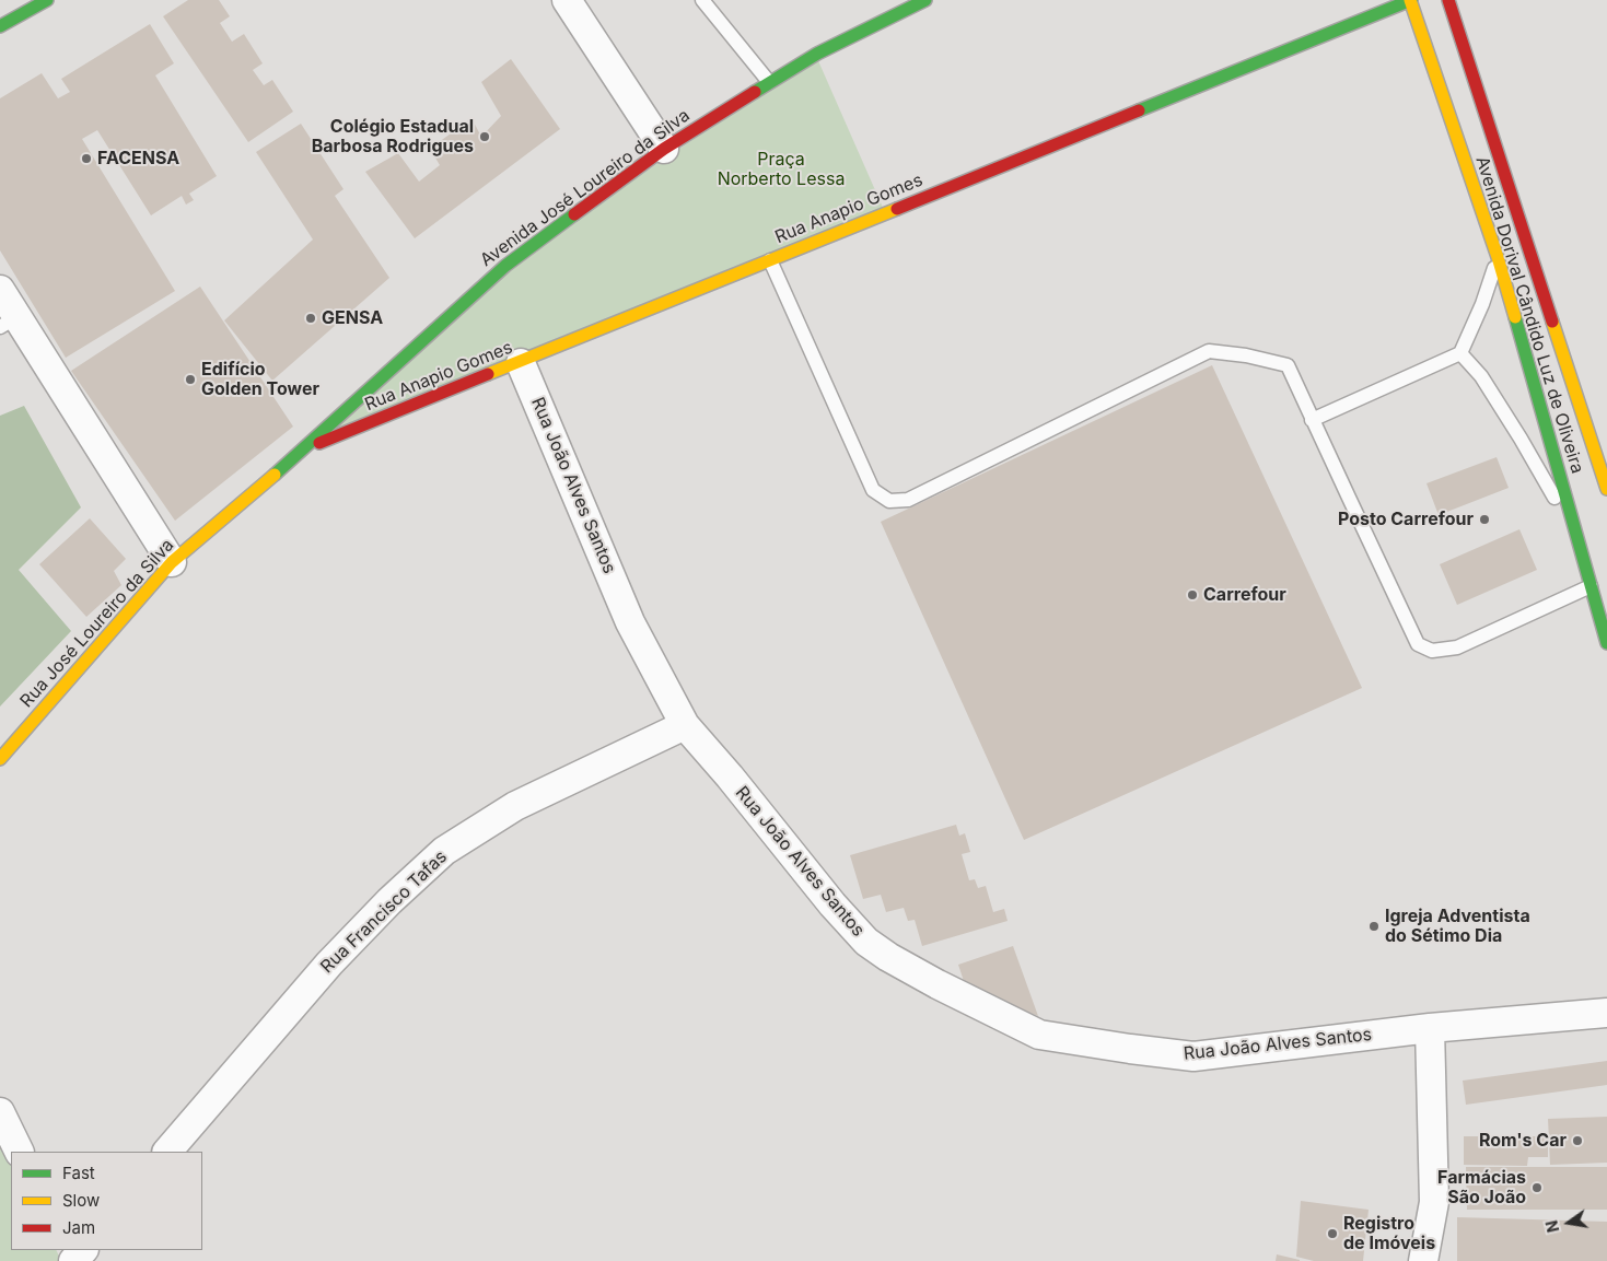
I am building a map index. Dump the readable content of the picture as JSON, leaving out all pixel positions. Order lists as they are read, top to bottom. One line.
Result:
{"streets":{"main road":["Avenida José Loureiro da Silva","Rua Anapio Gomes","Avenida Dorival Cândido Luz de Oliveira","Rua José Loureiro da Silva"],"street":["Rua João Alves Santos","Rua Francisco Tafas"]},"crossings":[["Avenida José Loureiro da Silva","Rua Anapio Gomes"],["Avenida José Loureiro da Silva","Rua José Loureiro da Silva"],["Rua Anapio Gomes","Avenida Dorival Cândido Luz de Oliveira"],["Rua Anapio Gomes","Rua João Alves Santos"],["Rua Anapio Gomes","Rua José Loureiro da Silva"],["Rua João Alves Santos","Rua Francisco Tafas"]],"parks":["Praça Norberto Lessa"],"places":["Colégio Estadual Barbosa Rodrigues","FACENSA","GENSA","Edifício Golden Tower","Posto Carrefour","Carrefour","Igreja Adventista do Sétimo Dia","Rom's Car","Farmácias São João","Registro de Imóveis"],"legend":["Fast","Slow","Jam"],"north":"left"}
